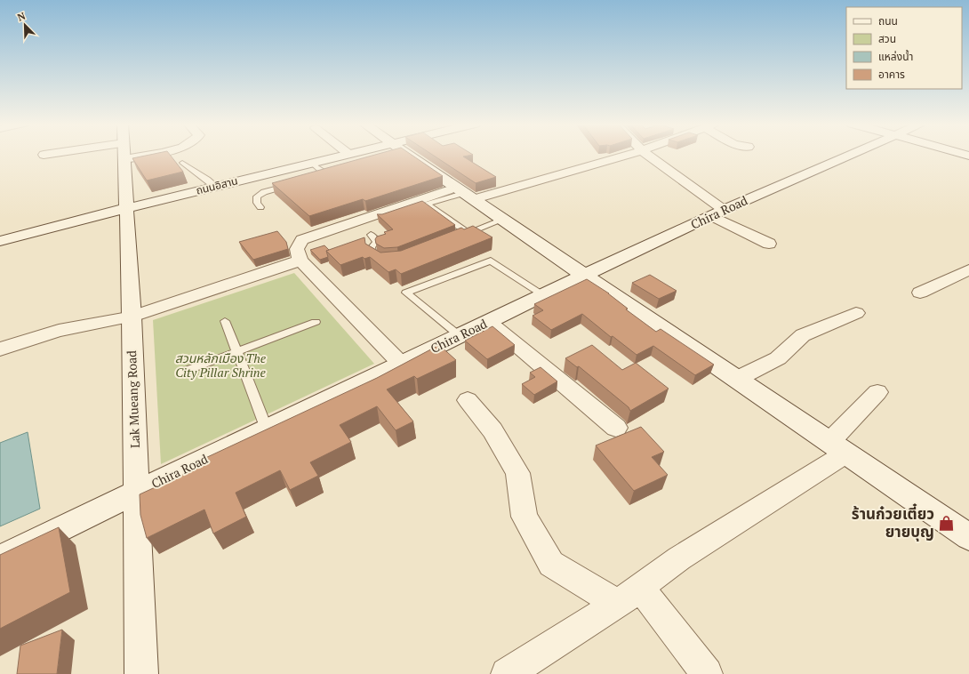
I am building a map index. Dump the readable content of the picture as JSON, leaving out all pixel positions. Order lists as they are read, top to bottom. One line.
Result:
{"streets":{"main road":["ถนนอิสาน","Chira Road","Lak Mueang Road"]},"crossings":[["ถนนอิสาน","Lak Mueang Road"],["Chira Road","Lak Mueang Road"]],"parks":["สวนหลักเมือง The City Pillar Shrine"],"places":{"shop":["ร้านก๋วยเตี๋ยว ยายบุญ"]},"legend":["ถนน","สวน","แหล่งน้ำ","อาคาร"],"north":"top left"}
